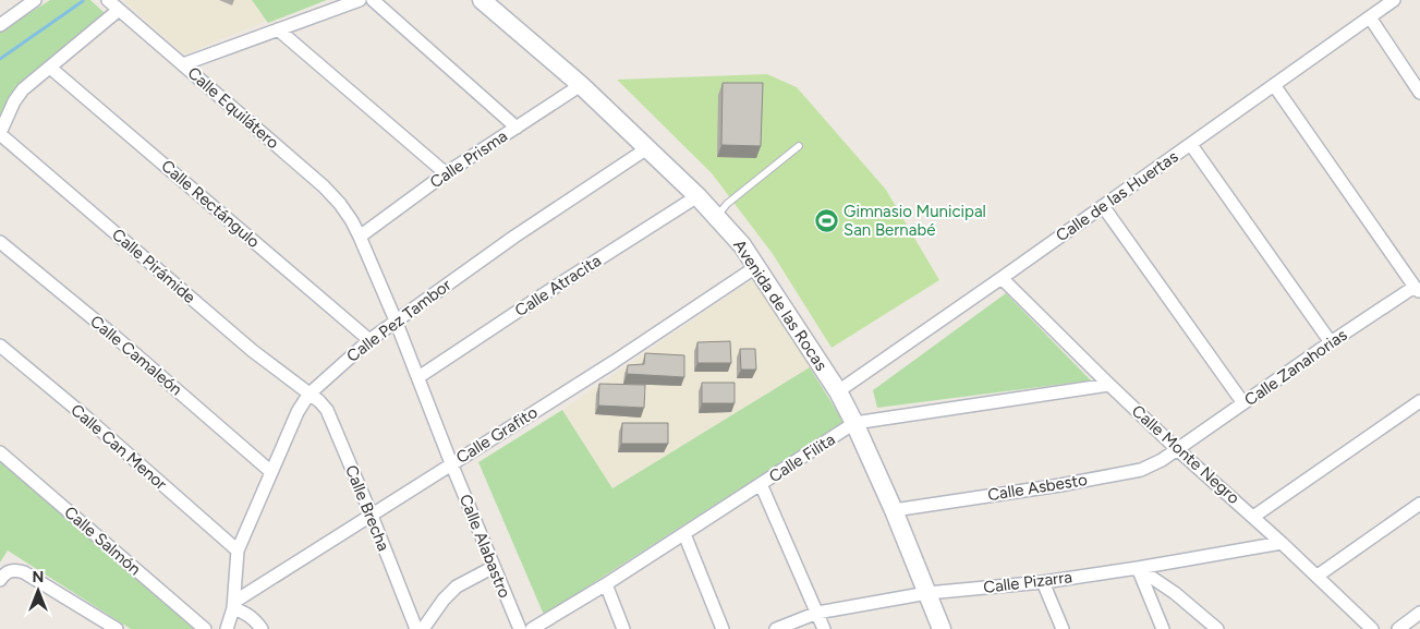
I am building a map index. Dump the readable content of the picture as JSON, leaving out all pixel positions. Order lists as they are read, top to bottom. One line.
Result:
{"streets":{"street":["Calle Equilátero","Calle Prisma","Calle de las Huertas","Calle Rectángulo","Calle Pirámide","Calle Atracita","Avenida de las Rocas","Calle Pez Tambor","Calle Camaleón","Calle Zanahorias","Calle Grafito","Calle Can Menor","Calle Monte Negro","Calle Filita","Calle Asbesto","Calle Brecha","Calle Salmón","Calle Alabastro","Calle Pizarra"]},"crossings":[["Calle Equilátero","Calle Alabastro"],["Calle Prisma","Avenida de las Rocas"],["Calle Prisma","Calle Alabastro"],["Calle de las Huertas","Avenida de las Rocas"],["Calle de las Huertas","Calle Monte Negro"],["Calle Rectángulo","Calle Pez Tambor"],["Calle Pirámide","Calle Pez Tambor"],["Calle Pirámide","Calle Brecha"],["Calle Atracita","Avenida de las Rocas"],["Calle Atracita","Calle Alabastro"],["Avenida de las Rocas","Calle Pez Tambor"],["Avenida de las Rocas","Calle Grafito"],["Avenida de las Rocas","Calle Filita"],["Avenida de las Rocas","Calle Asbesto"],["Avenida de las Rocas","Calle Pizarra"],["Calle Pez Tambor","Calle Camaleón"],["Calle Pez Tambor","Calle Grafito"],["Calle Pez Tambor","Calle Can Menor"],["Calle Pez Tambor","Calle Brecha"],["Calle Pez Tambor","Calle Alabastro"],["Calle Zanahorias","Calle Monte Negro"],["Calle Zanahorias","Calle Asbesto"],["Calle Grafito","Calle Brecha"],["Calle Grafito","Calle Alabastro"],["Calle Monte Negro","Calle Filita"],["Calle Monte Negro","Calle Asbesto"],["Calle Monte Negro","Calle Pizarra"]],"places":{"sports":["Gimnasio Municipal San Bernabé"]},"north":"top"}
